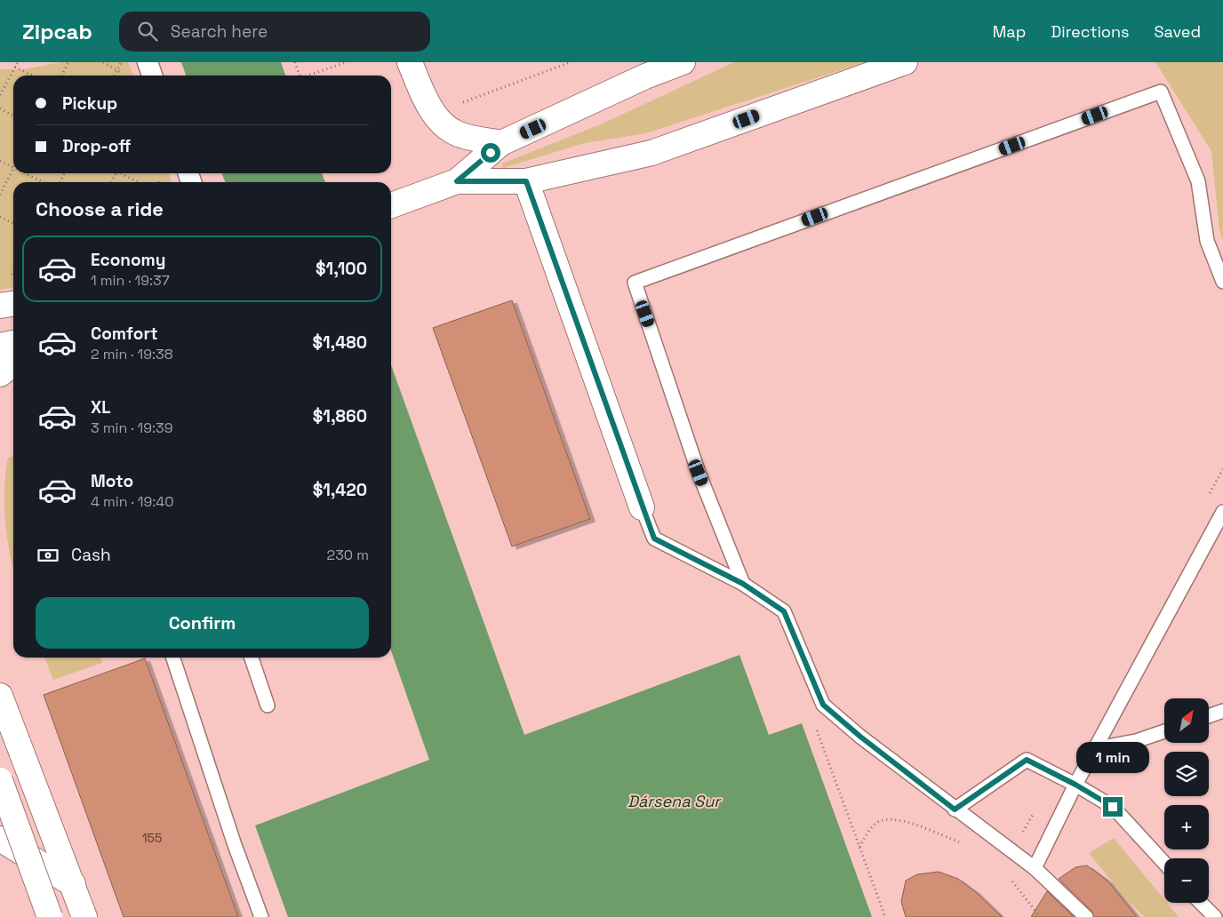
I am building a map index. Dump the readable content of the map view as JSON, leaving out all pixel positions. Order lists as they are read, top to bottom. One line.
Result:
{"water":["Dársena Sur"],"house_numbers":["155"],"north":"top right","page":{"header":"Zipcab","search":"Search here","nav":["Map","Directions","Saved"],"banner":["Pickup","Drop-off"],"heading":"Choose a ride","list":[{"name":"Economy","note":"1 min · 19:37","value":"$1,100"},{"name":"Comfort","note":"2 min · 19:38","value":"$1,480"},{"name":"XL","note":"3 min · 19:39","value":"$1,860"},{"name":"Moto","note":"4 min · 19:40","value":"$1,420"}],"pay":["Cash","230 m"],"buttons":"Confirm","map_buttons":["+","−"],"bubble":"1 min"}}
